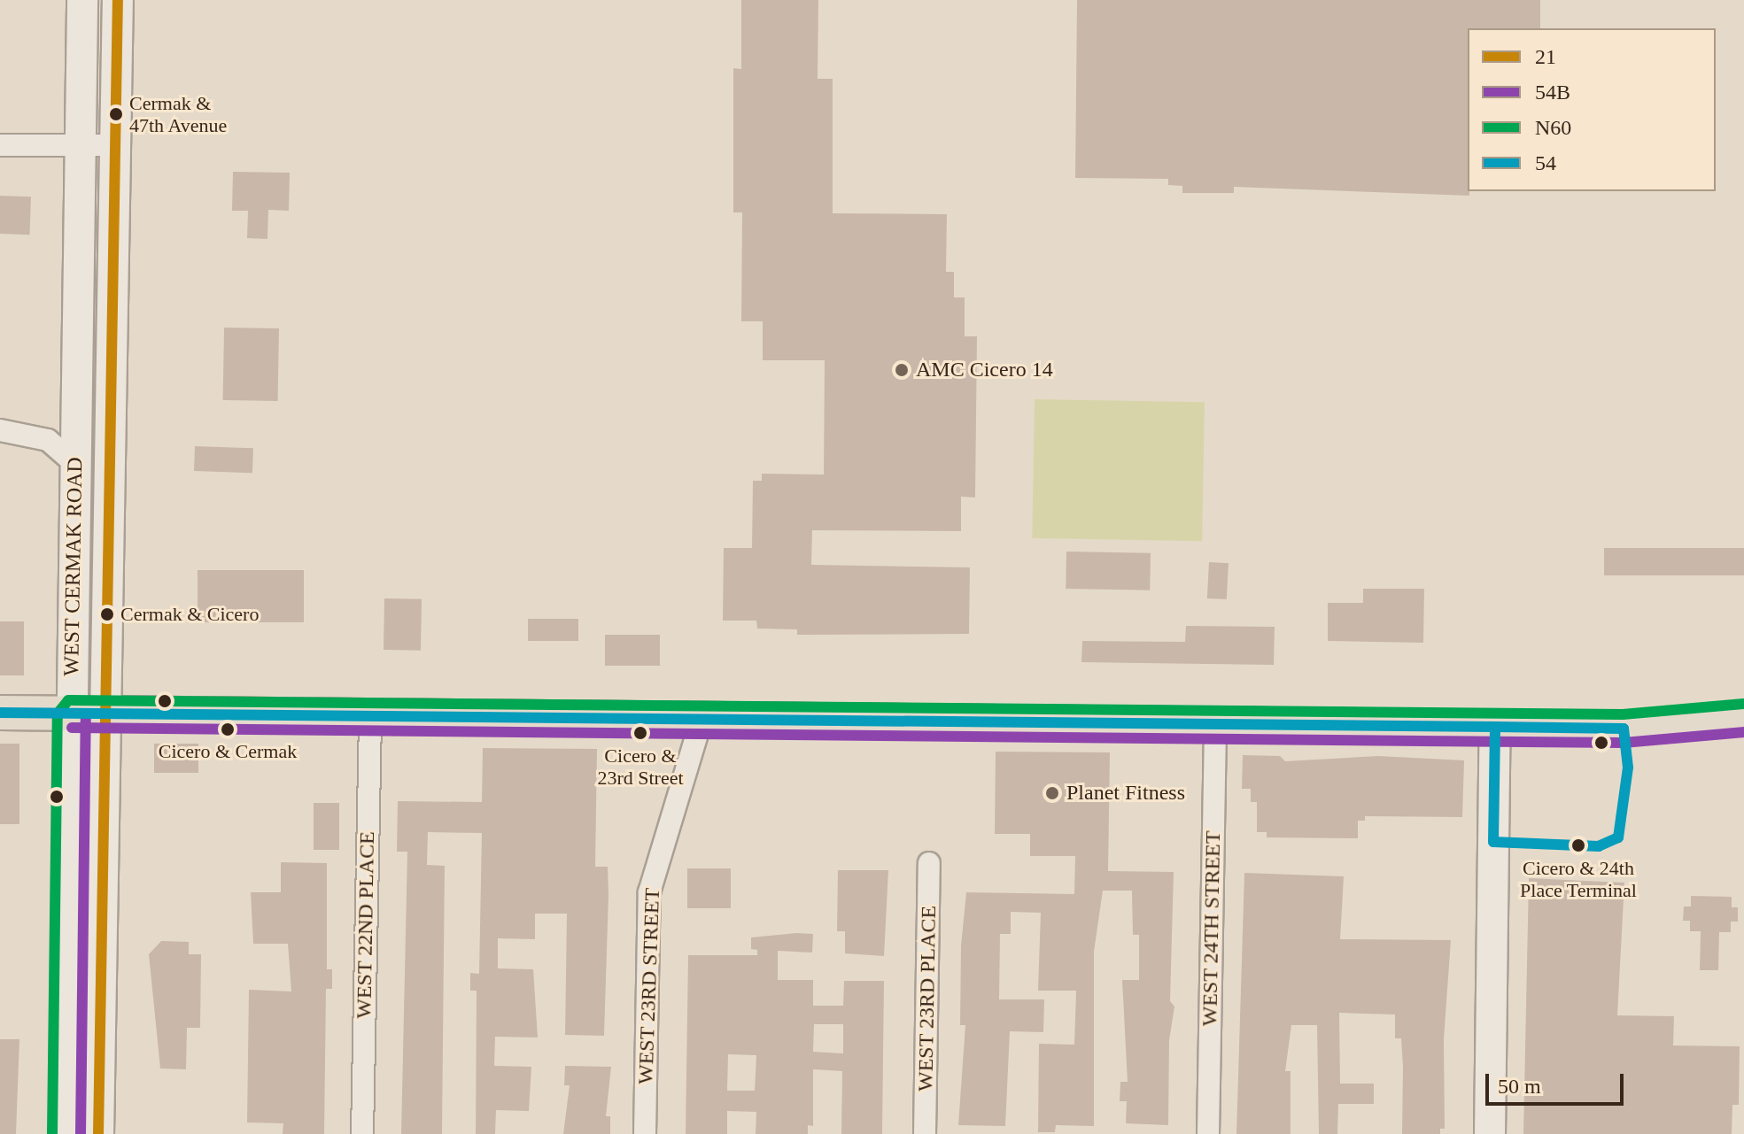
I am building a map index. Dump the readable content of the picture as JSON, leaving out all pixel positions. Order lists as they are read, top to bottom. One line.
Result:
{"streets":{"main road":["WEST CERMAK ROAD"],"street":["WEST 22ND PLACE","WEST 24TH STREET","WEST 23RD STREET","WEST 23RD PLACE"]},"places":["Cermak & 47th Avenue","AMC Cicero 14","Cermak & Cicero","Cicero & Cermak","Cicero & 23rd Street","Planet Fitness","Cicero & 24th Place Terminal"],"lines":["transit line 21","transit line N60","transit line 54","transit line 54B"],"legend":["21","54B","N60","54"],"scale_bar":"50 m"}
